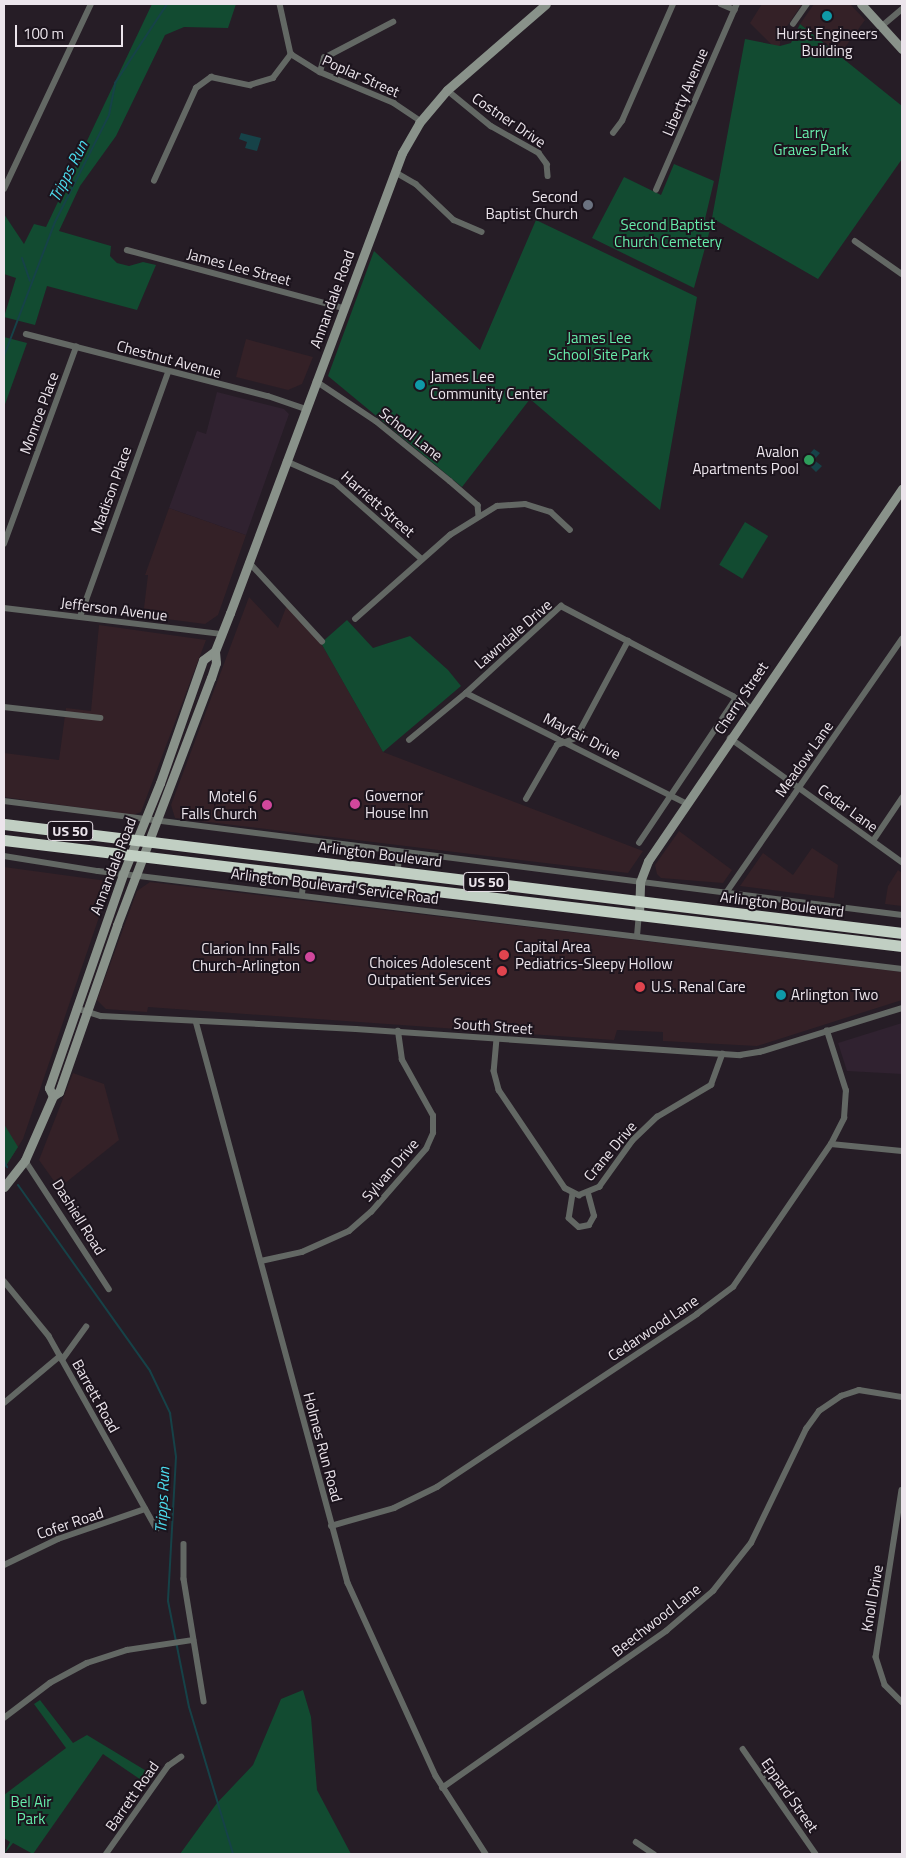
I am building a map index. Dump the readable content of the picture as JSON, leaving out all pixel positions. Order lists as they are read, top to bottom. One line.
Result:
{"streets":{"highway":["US 50","Arlington Boulevard"],"main road":["Annandale Road","Cherry Street"],"street":["Poplar Street","Liberty Avenue","Costner Drive","James Lee Street","Chestnut Avenue","Monroe Place","School Lane","Madison Place","Harriett Street","Jefferson Avenue","Lawndale Drive","Mayfair Drive","Meadow Lane","Cedar Lane","Arlington Boulevard Service Road","South Street","Crane Drive","Sylvan Drive","Dashiell Road","Cedarwood Lane","Barrett Road","Holmes Run Road","Cofer Road","Knoll Drive","Beechwood Lane","Eppard Street"]},"crossings":[["Poplar Street","Annandale Road"],["Costner Drive","Annandale Road"],["James Lee Street","Annandale Road"],["Annandale Road","Chestnut Avenue"],["Annandale Road","School Lane"],["Annandale Road","Harriett Street"],["Annandale Road","Jefferson Avenue"],["Annandale Road","Arlington Boulevard"],["Annandale Road","Arlington Boulevard Service Road"],["Annandale Road","South Street"],["Annandale Road","Dashiell Road"],["Chestnut Avenue","Monroe Place"],["Chestnut Avenue","Madison Place"],["Madison Place","Jefferson Avenue"],["Lawndale Drive","Cherry Street"],["Lawndale Drive","Mayfair Drive"],["Cherry Street","Mayfair Drive"],["Cherry Street","Cedar Lane"],["Cherry Street","Arlington Boulevard"],["Cherry Street","Arlington Boulevard Service Road"],["Meadow Lane","Cedar Lane"],["South Street","Crane Drive"],["South Street","Sylvan Drive"],["South Street","Cedarwood Lane"],["South Street","Holmes Run Road"],["Sylvan Drive","Holmes Run Road"],["Cedarwood Lane","Holmes Run Road"],["Barrett Road","Cofer Road"],["Holmes Run Road","Beechwood Lane"]],"water":["Tripps Run"],"parks":["Larry Graves Park","Second Baptist Church Cemetery","James Lee School Site Park","Bel Air Park"],"places":["Hurst Engineers Building","Second Baptist Church","James Lee Community Center","Avalon Apartments Pool","Governor House Inn","Motel 6 Falls Church","Capital Area Pediatrics-Sleepy Hollow","Clarion Inn Falls Church-Arlington","Choices Adolescent Outpatient Services","U.S. Renal Care","Arlington Two"],"scale_bar":"100 m"}
